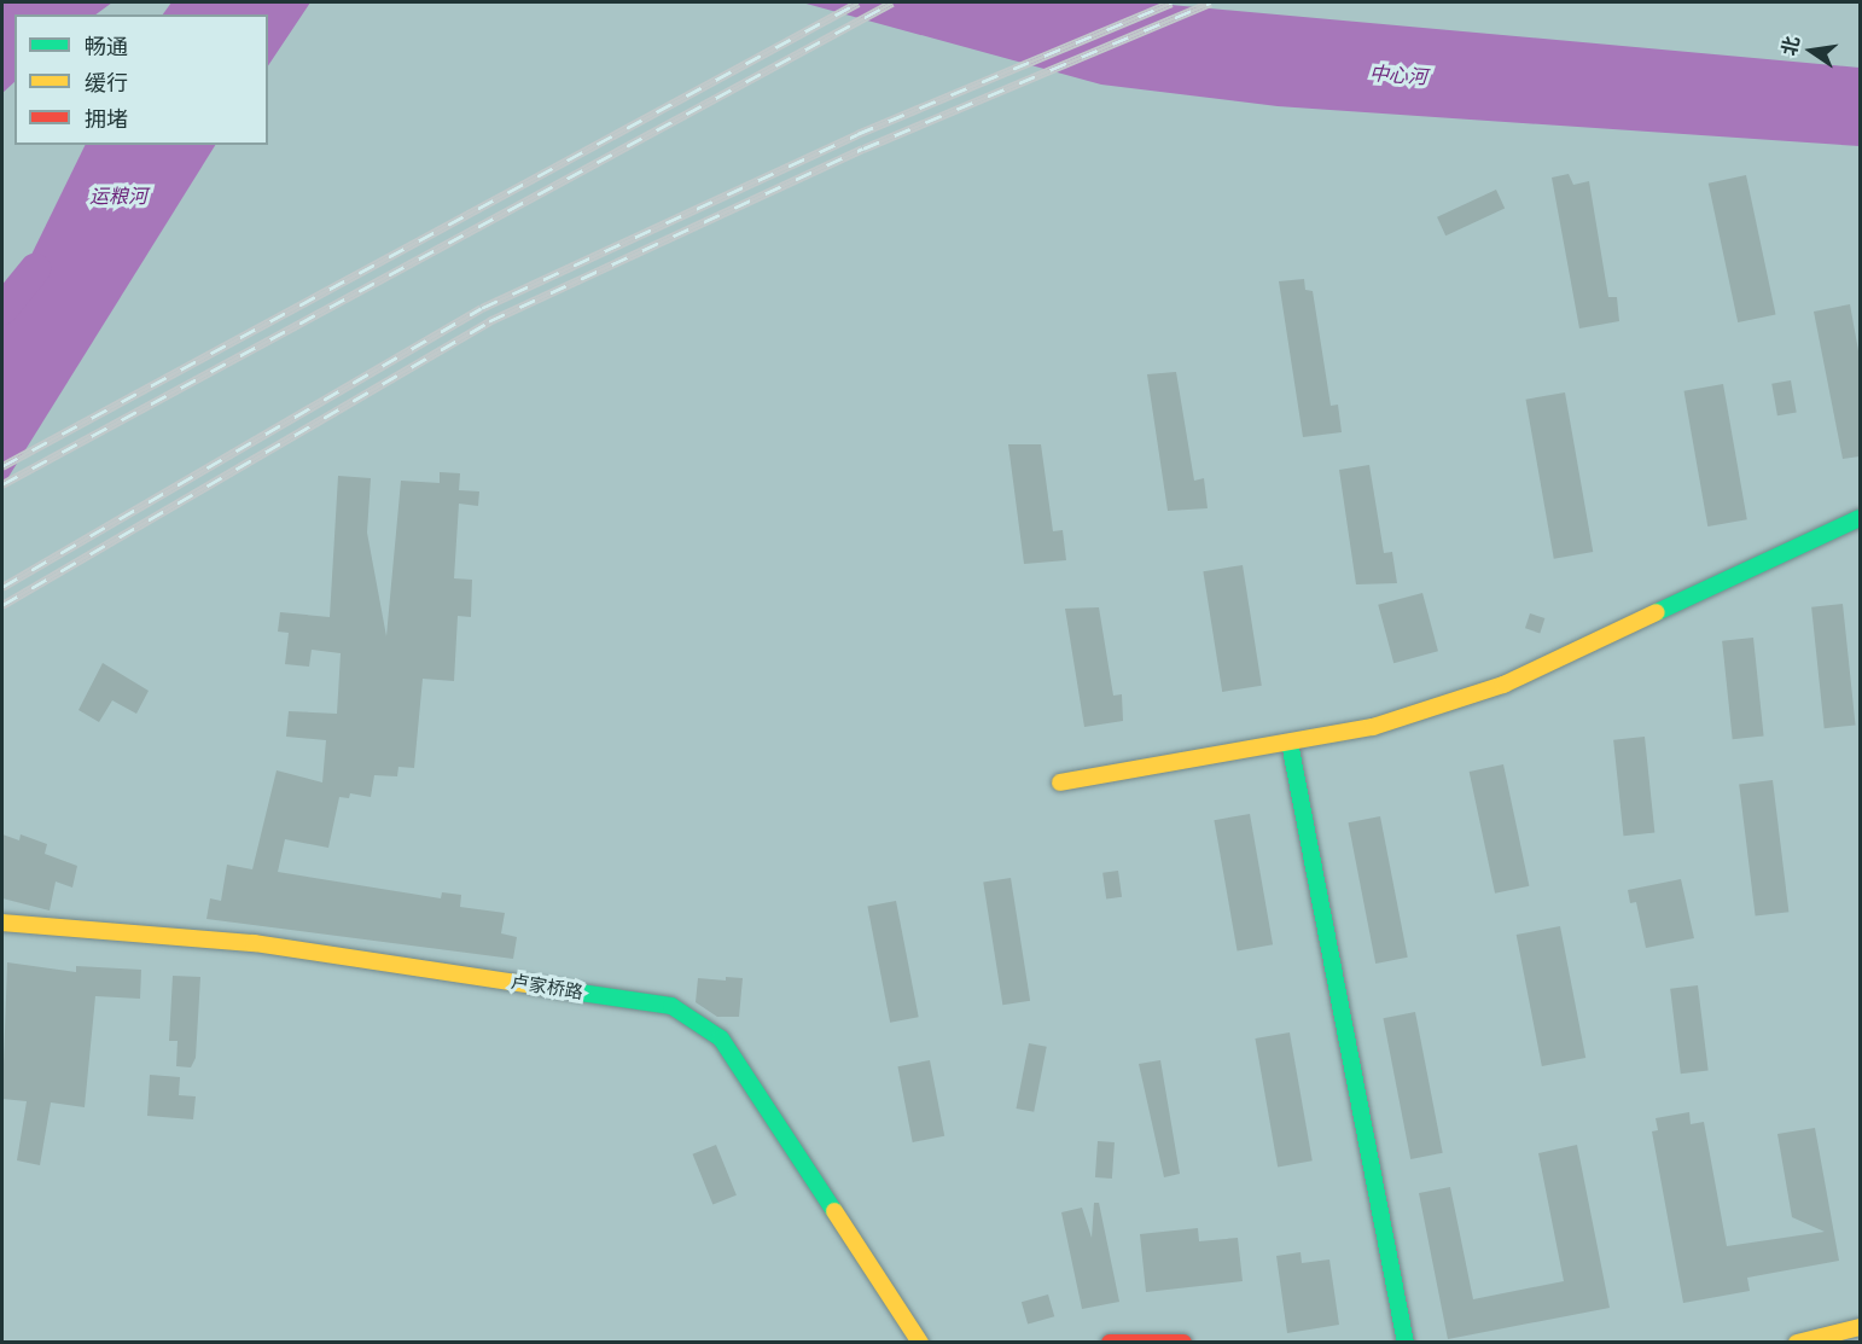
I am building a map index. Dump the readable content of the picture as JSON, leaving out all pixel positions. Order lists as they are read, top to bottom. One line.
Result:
{"streets":{"street":["卢家桥路"]},"water":["中心河","运粮河"],"legend":["畅通","缓行","拥堵"],"north":"left"}
